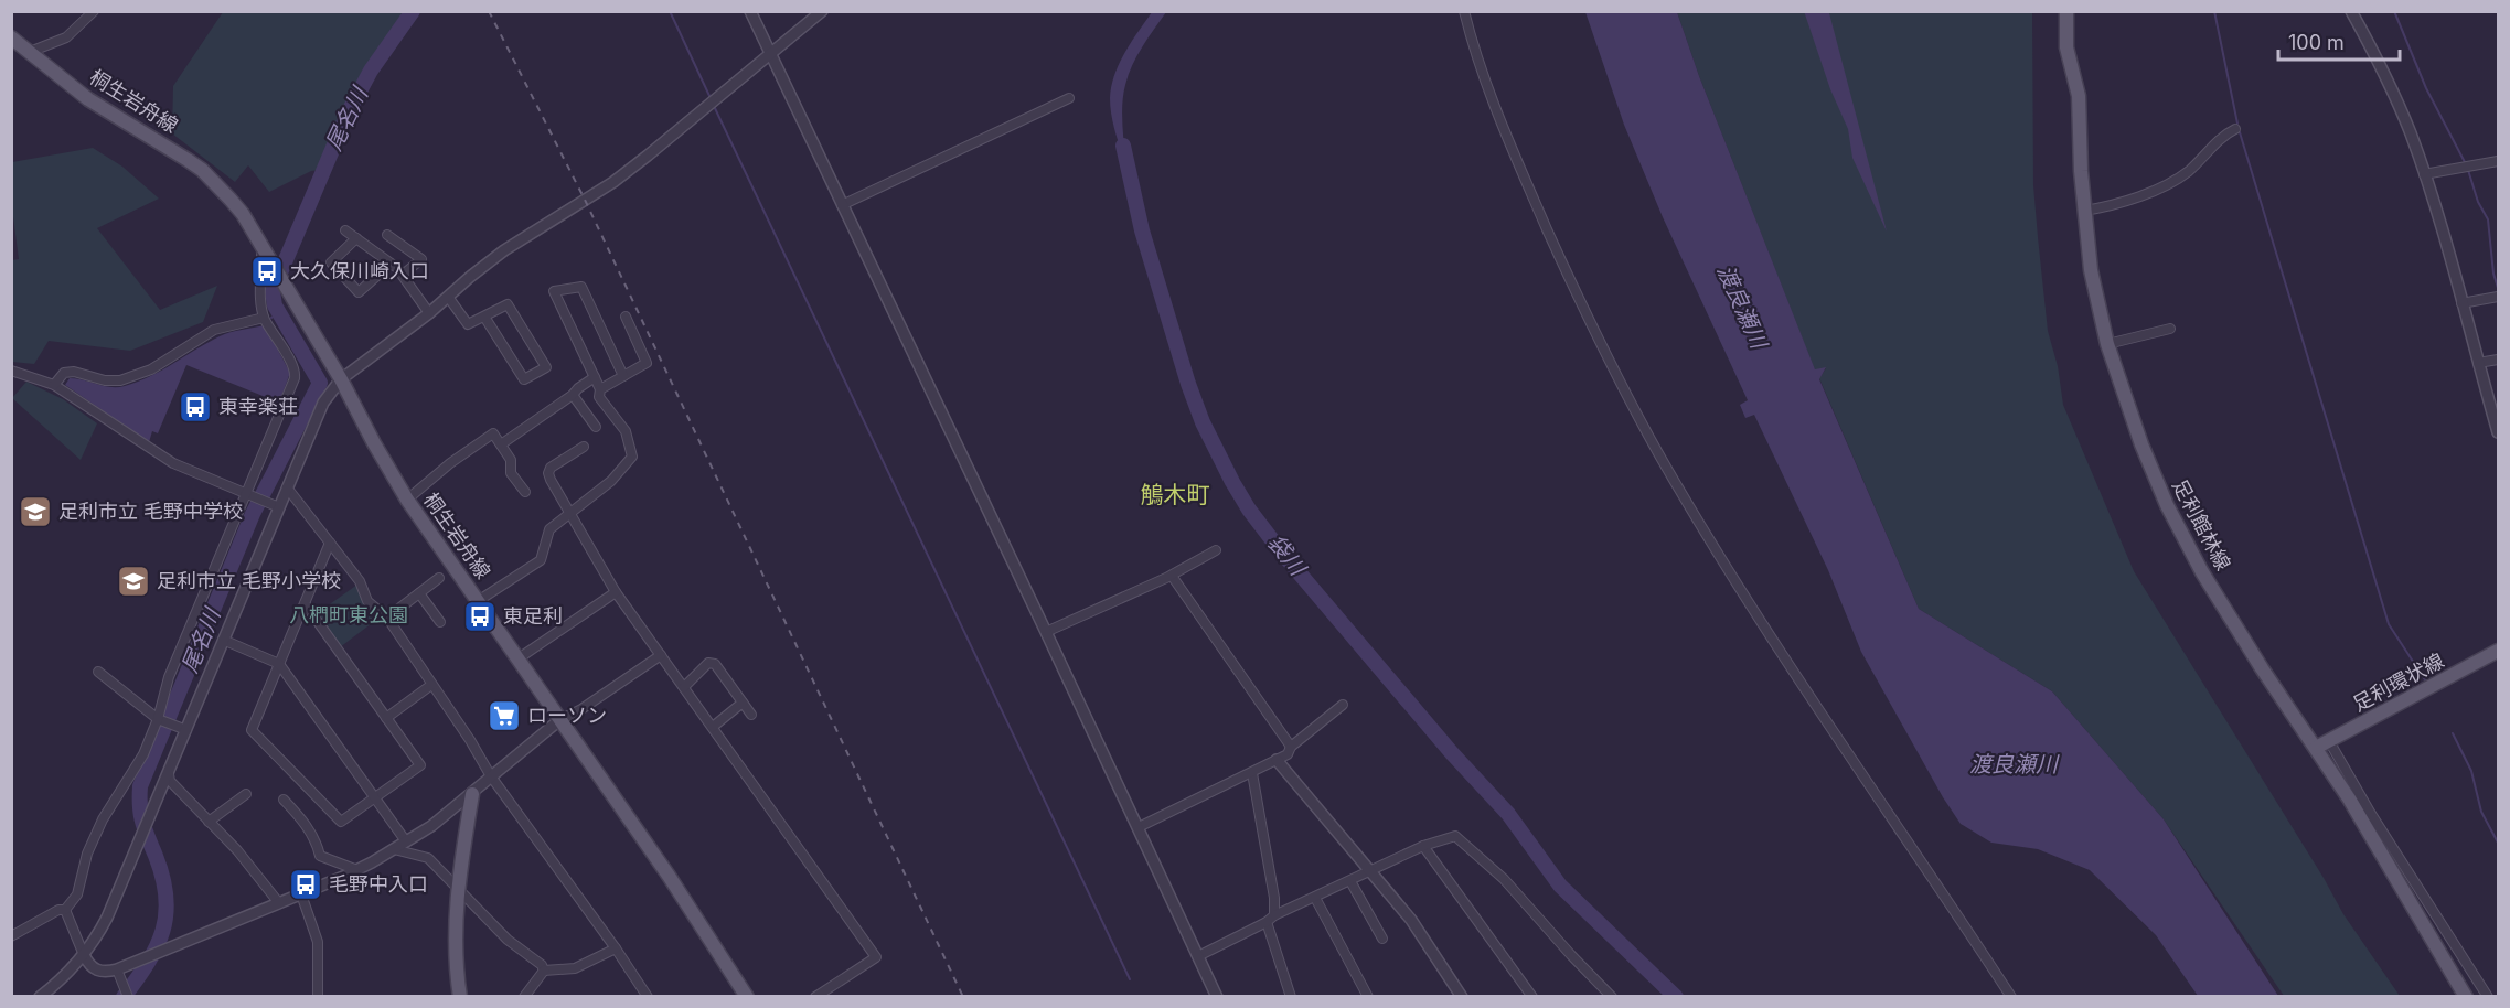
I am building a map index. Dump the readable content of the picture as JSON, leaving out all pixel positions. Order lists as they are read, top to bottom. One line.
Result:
{"streets":{"main road":["桐生岩舟線","足利館林線","足利環状線"]},"crossings":[["足利館林線","足利環状線"]],"districts":["鵤木町"],"water":["尾名川","渡良瀬川","袋川"],"parks":["八椚町東公園"],"places":{"bus stop":["大久保川崎入口","東幸楽荘","東足利","毛野中入口"],"school or university":["足利市立 毛野中学校","足利市立 毛野小学校"],"supermarket":["ローソン"]},"scale_bar":"100 m"}
